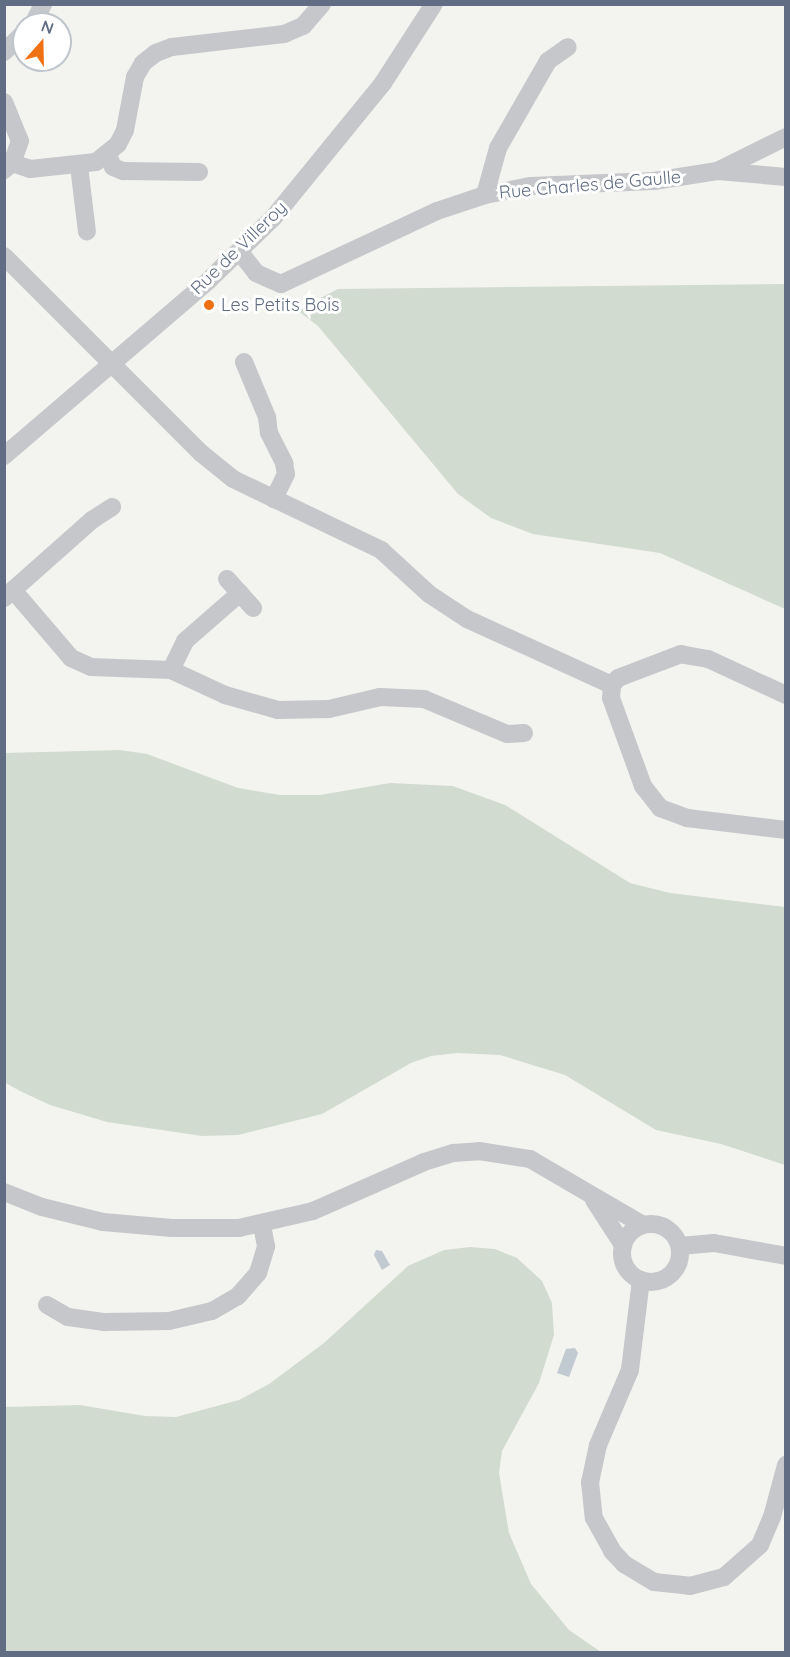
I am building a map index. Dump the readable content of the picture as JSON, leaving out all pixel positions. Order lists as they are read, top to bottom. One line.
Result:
{"streets":{"street":["Rue Charles de Gaulle","Rue de Villeroy"]},"crossings":[["Rue Charles de Gaulle","Rue de Villeroy"]],"places":["Les Petits Bois"],"north":"top"}
